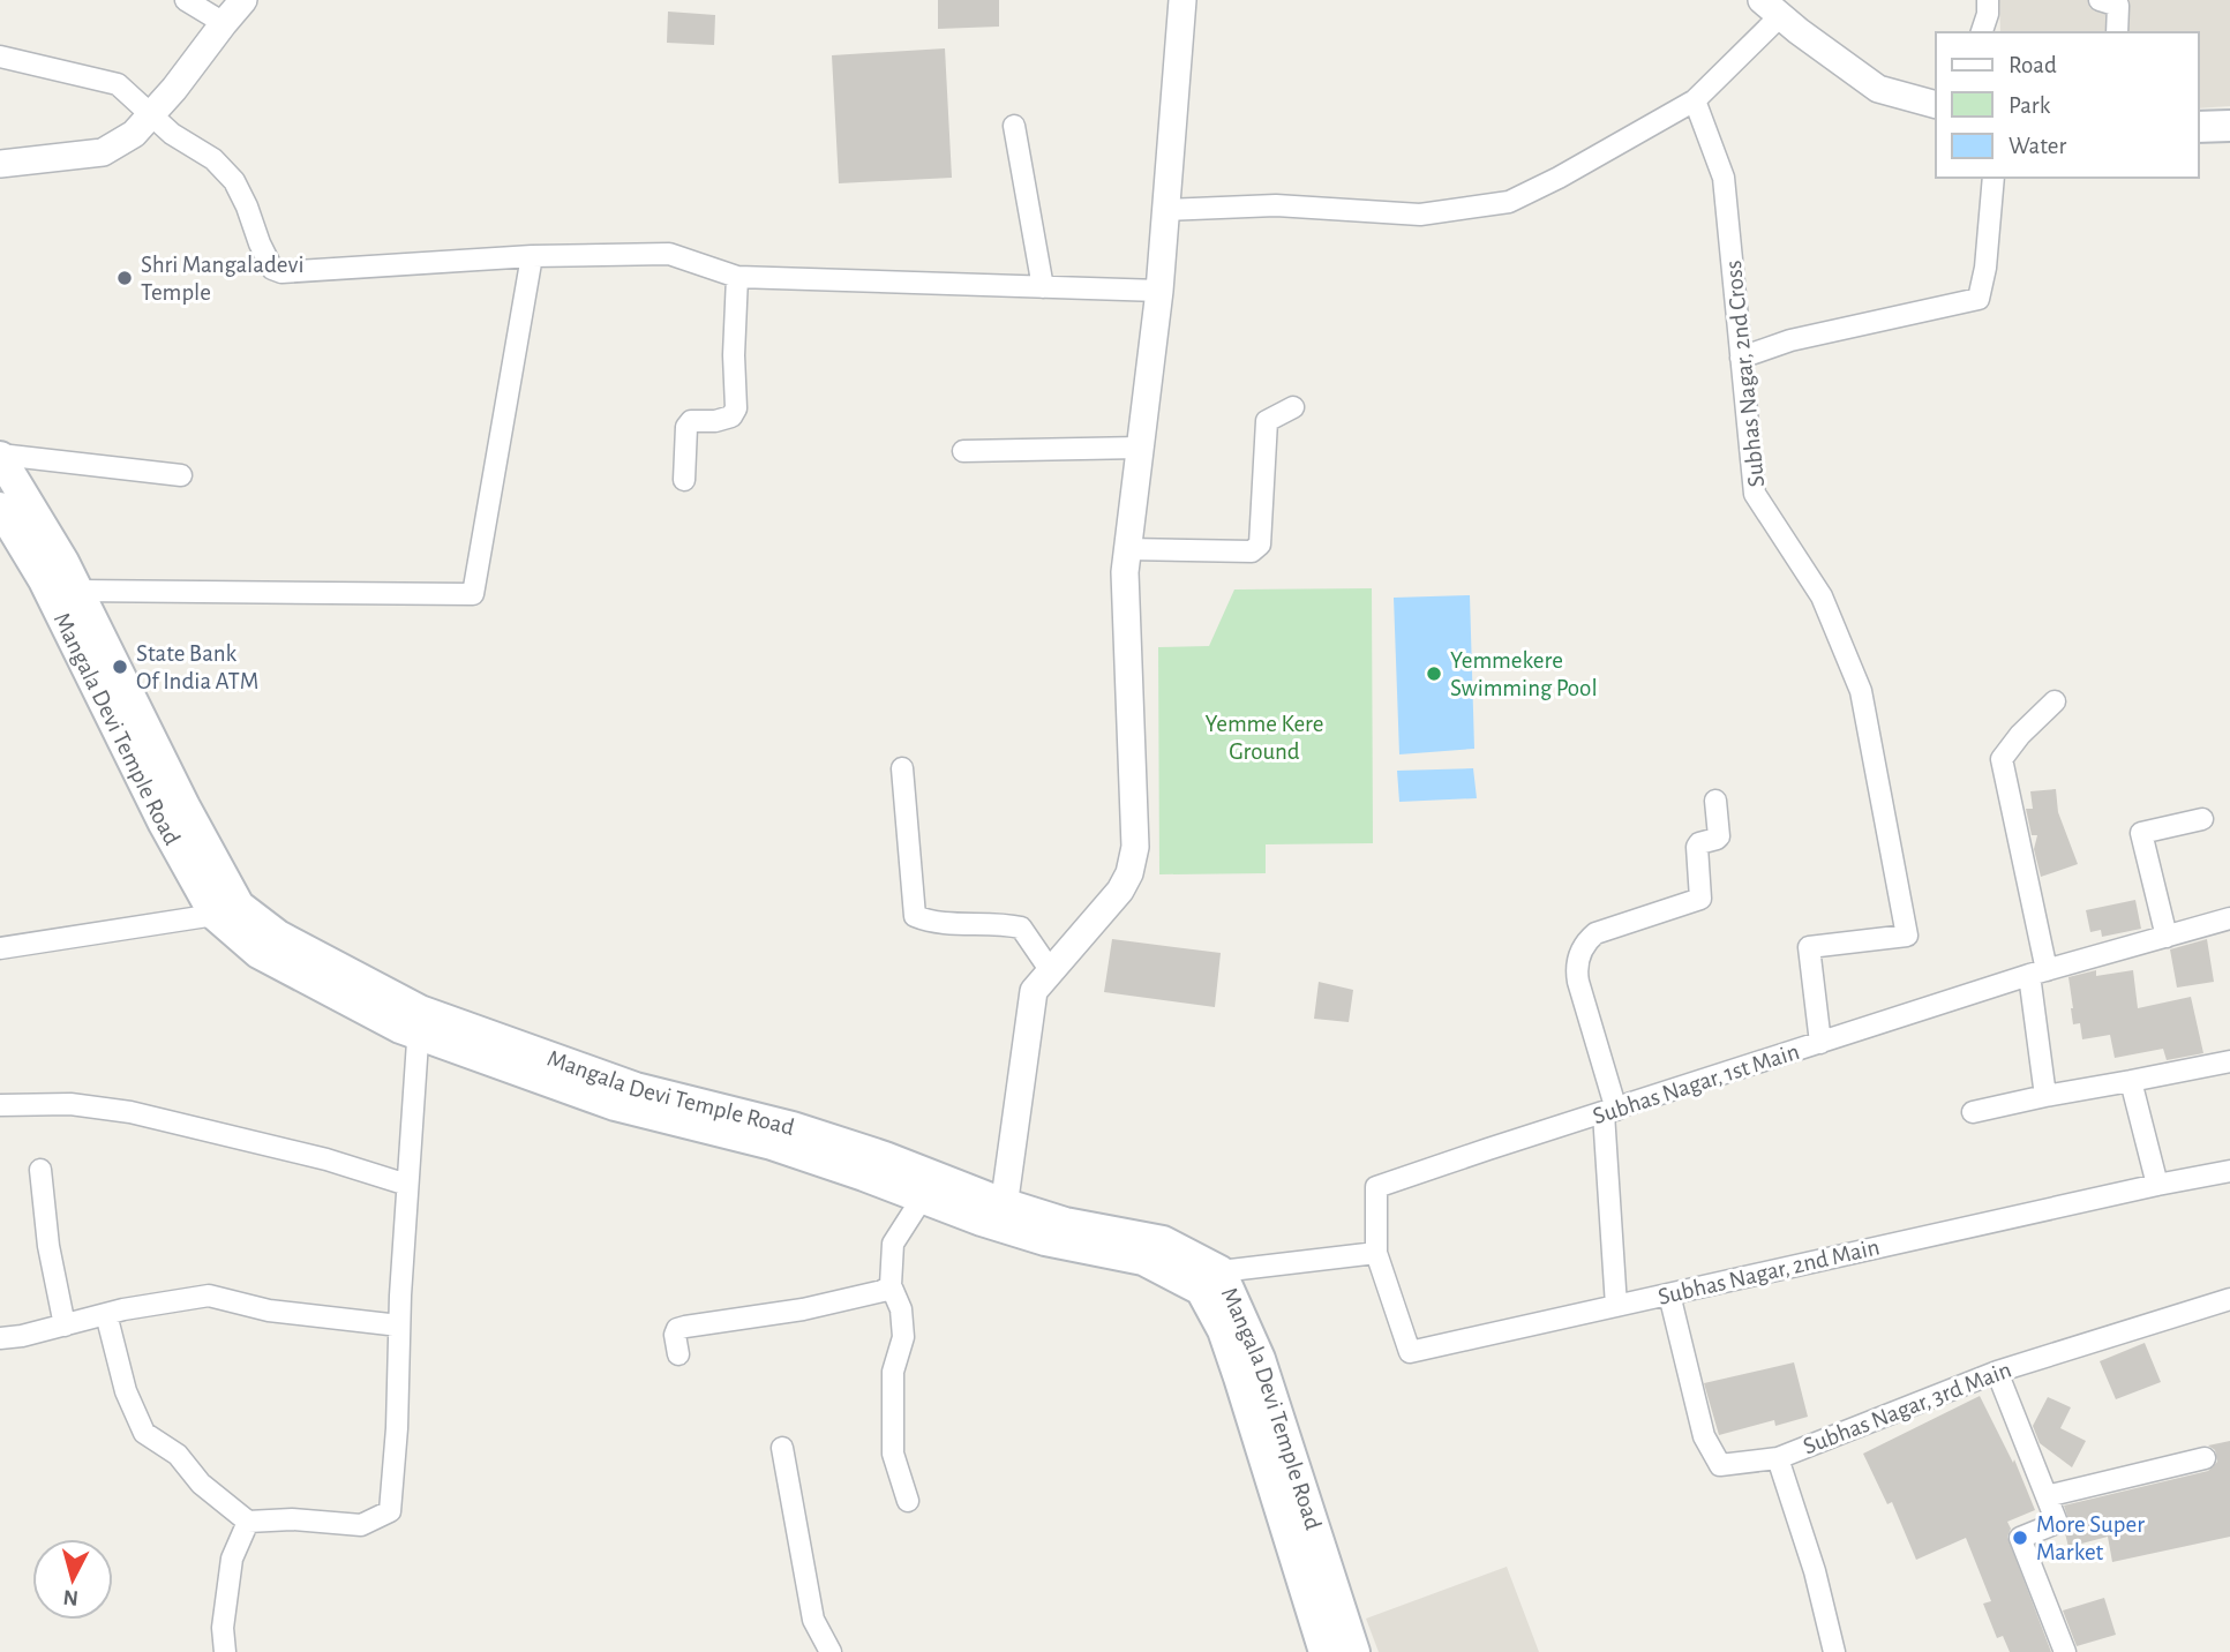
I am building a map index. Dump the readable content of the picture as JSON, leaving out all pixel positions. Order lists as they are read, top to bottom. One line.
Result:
{"streets":{"main road":["Mangala Devi Temple Road"],"street":["Subhas Nagar, 2nd Cross","Subhas Nagar, 1st Main","Subhas Nagar, 2nd Main","Subhas Nagar, 3rd Main"]},"crossings":[["Subhas Nagar, 2nd Cross","Subhas Nagar, 1st Main"],["Subhas Nagar, 1st Main","Subhas Nagar, 2nd Main"]],"parks":["Yemme Kere Ground"],"places":["Shri Mangaladevi Temple","State Bank Of India ATM","Yemmekere Swimming Pool","More Super Market"],"legend":["Road","Park","Water"],"north":"bottom"}
